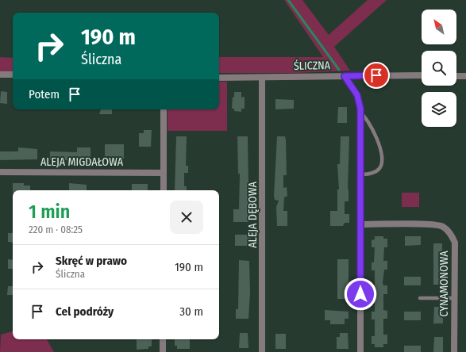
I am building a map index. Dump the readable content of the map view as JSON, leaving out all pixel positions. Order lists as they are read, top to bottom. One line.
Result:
{"streets":{"street":["ŚLICZNA","ALEJA MIGDAŁOWA","ALEJA DĘBOWA","CYNAMONOWA"]},"crossings":[["ŚLICZNA","ALEJA DĘBOWA"]],"north":"top left","page":{"turn":["190 m","Śliczna"],"then":"Potem","heading":["1 min","220 m · 08:25"],"list":[{"name":"Skręć w prawo","note":"Śliczna","value":"190 m"},{"name":"Cel podróży","value":"30 m"}]}}
